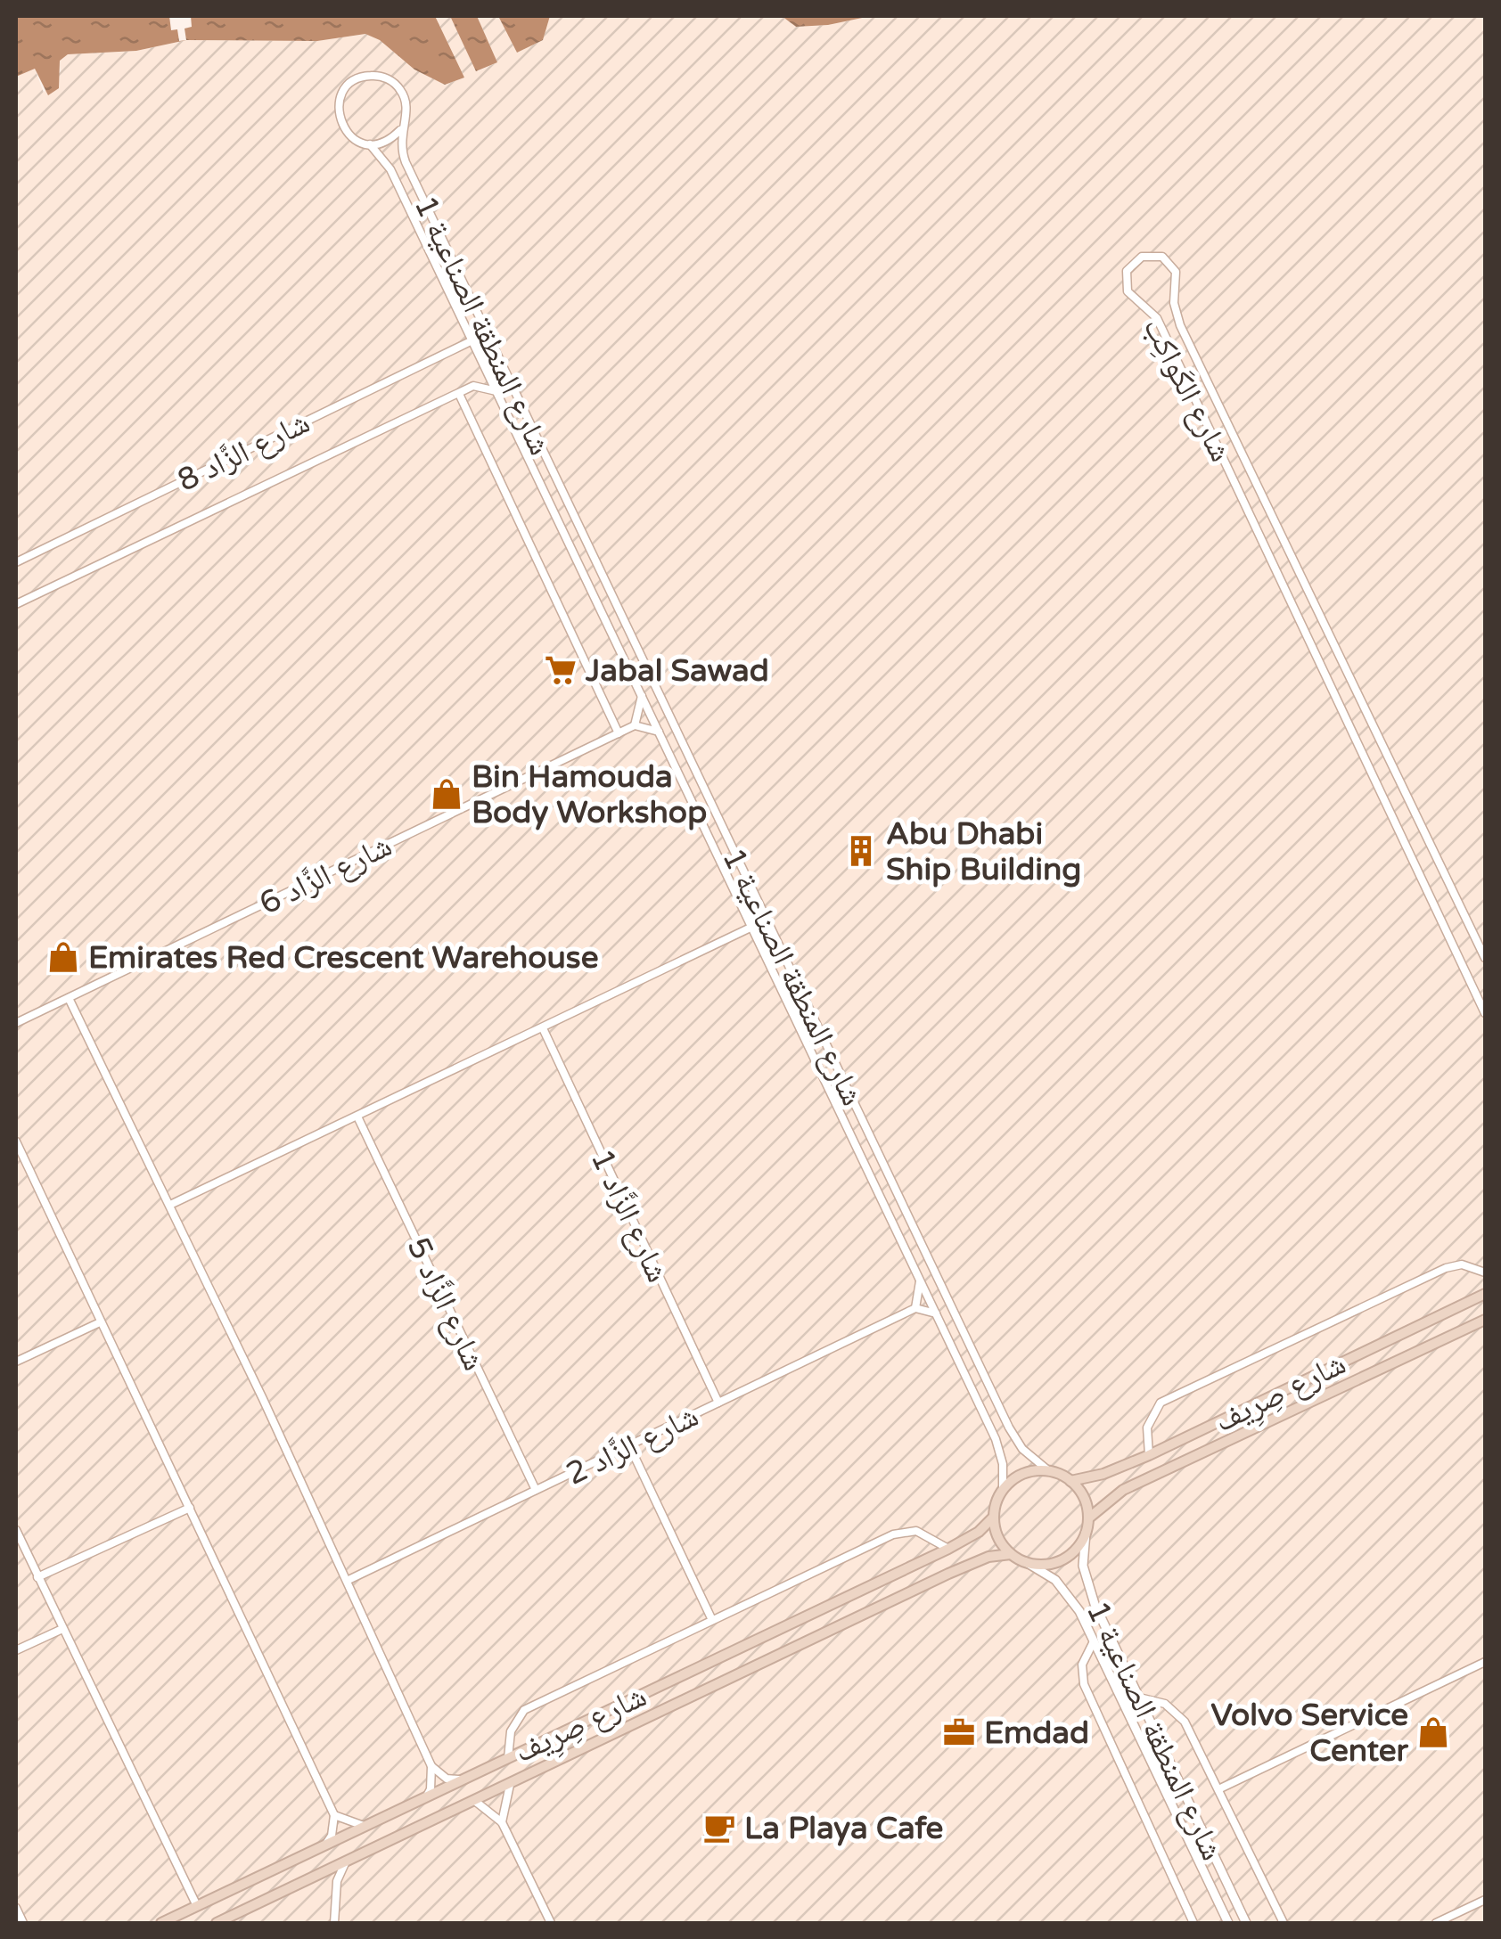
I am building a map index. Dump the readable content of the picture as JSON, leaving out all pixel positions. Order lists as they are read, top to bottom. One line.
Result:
{"streets":{"main road":["شارع صِرِيف"],"street":["شارع المنطقة الصناعية 1","شارع الكَواكِب","شارع الزَّاد 8","شارع الزَّاد 6","شارع الزَّاد 1","شارع الزَّاد 5","شارع الزَّاد 2"]},"crossings":[["شارع المنطقة الصناعية 1","شارع الزَّاد 8"],["شارع المنطقة الصناعية 1","شارع صِرِيف"],["شارع الزَّاد 1","شارع الزَّاد 2"],["شارع الزَّاد 5","شارع الزَّاد 2"]],"places":{"supermarket":["Jabal Sawad"],"shop":["Bin Hamouda Body Workshop","Emirates Red Crescent Warehouse","Volvo Service Center"],"building":["Abu Dhabi Ship Building"],"office":["Emdad"],"cafe":["La Playa Cafe"]}}
